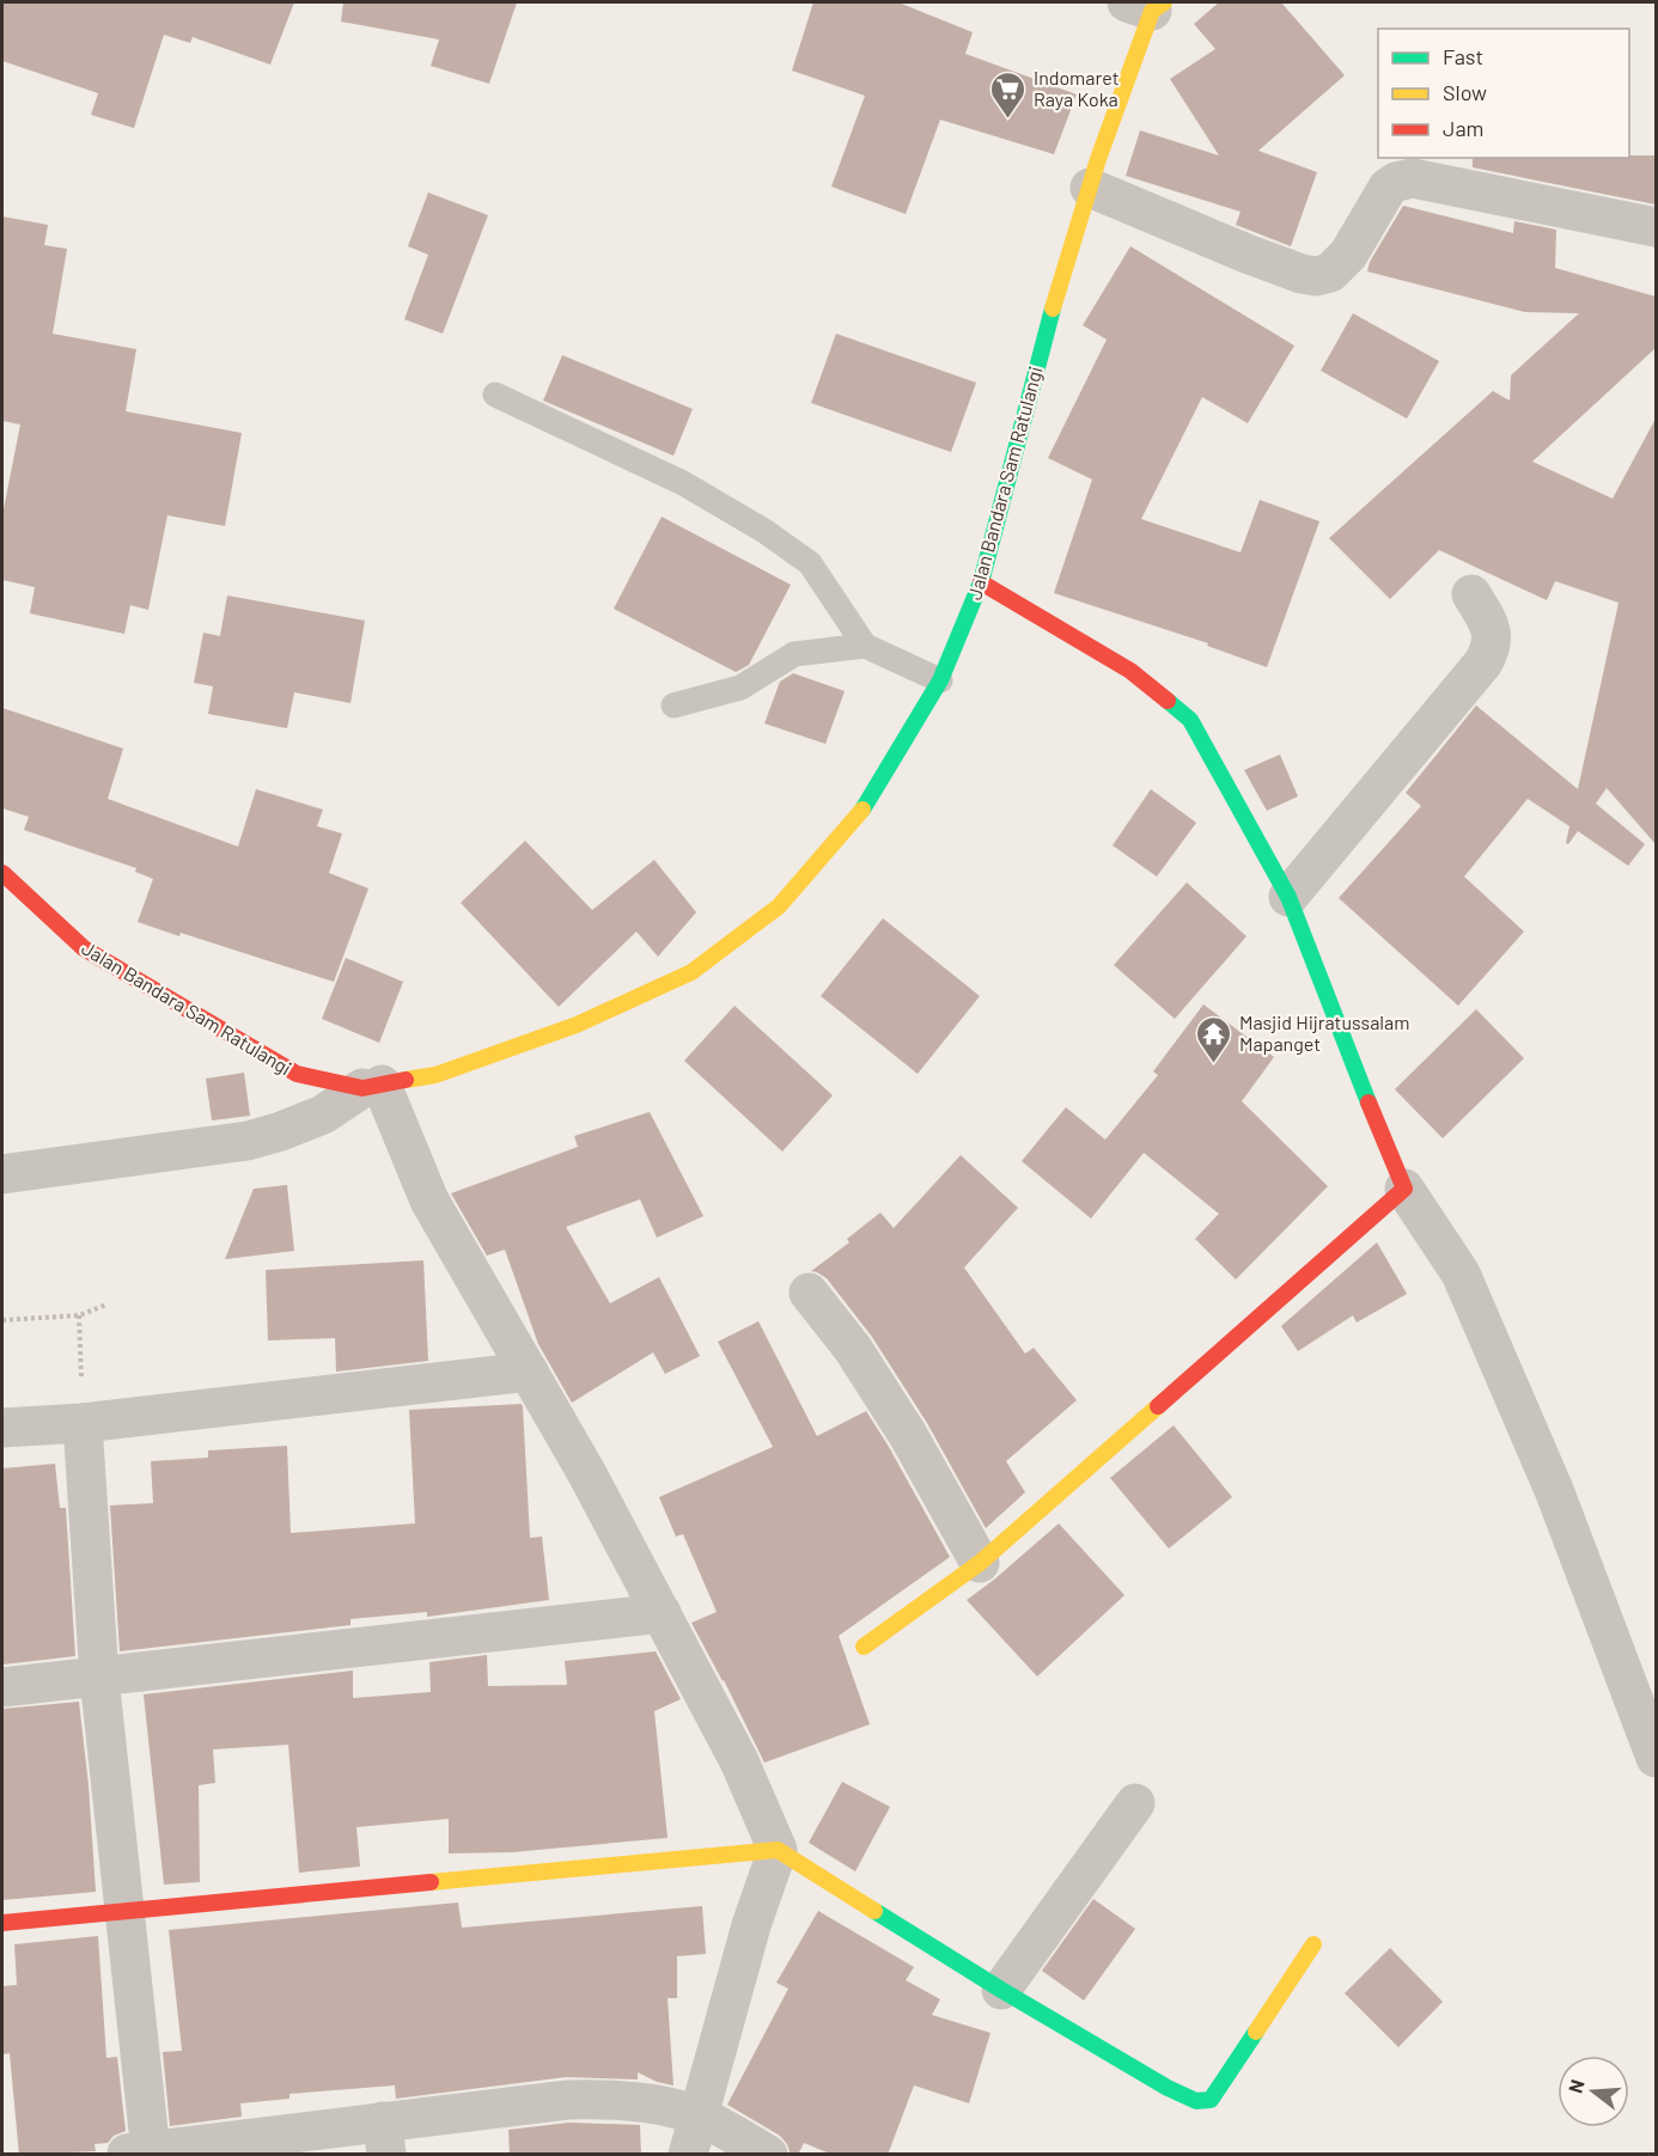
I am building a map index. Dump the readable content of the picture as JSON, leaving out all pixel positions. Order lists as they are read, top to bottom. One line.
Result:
{"streets":{"street":["Jalan Bandara Sam Ratulangi"]},"places":{"supermarket":["Indomaret Raya Koka"],"temple":["Masjid Hijratussalam Mapanget"]},"legend":["Fast","Slow","Jam"],"north":"left"}
